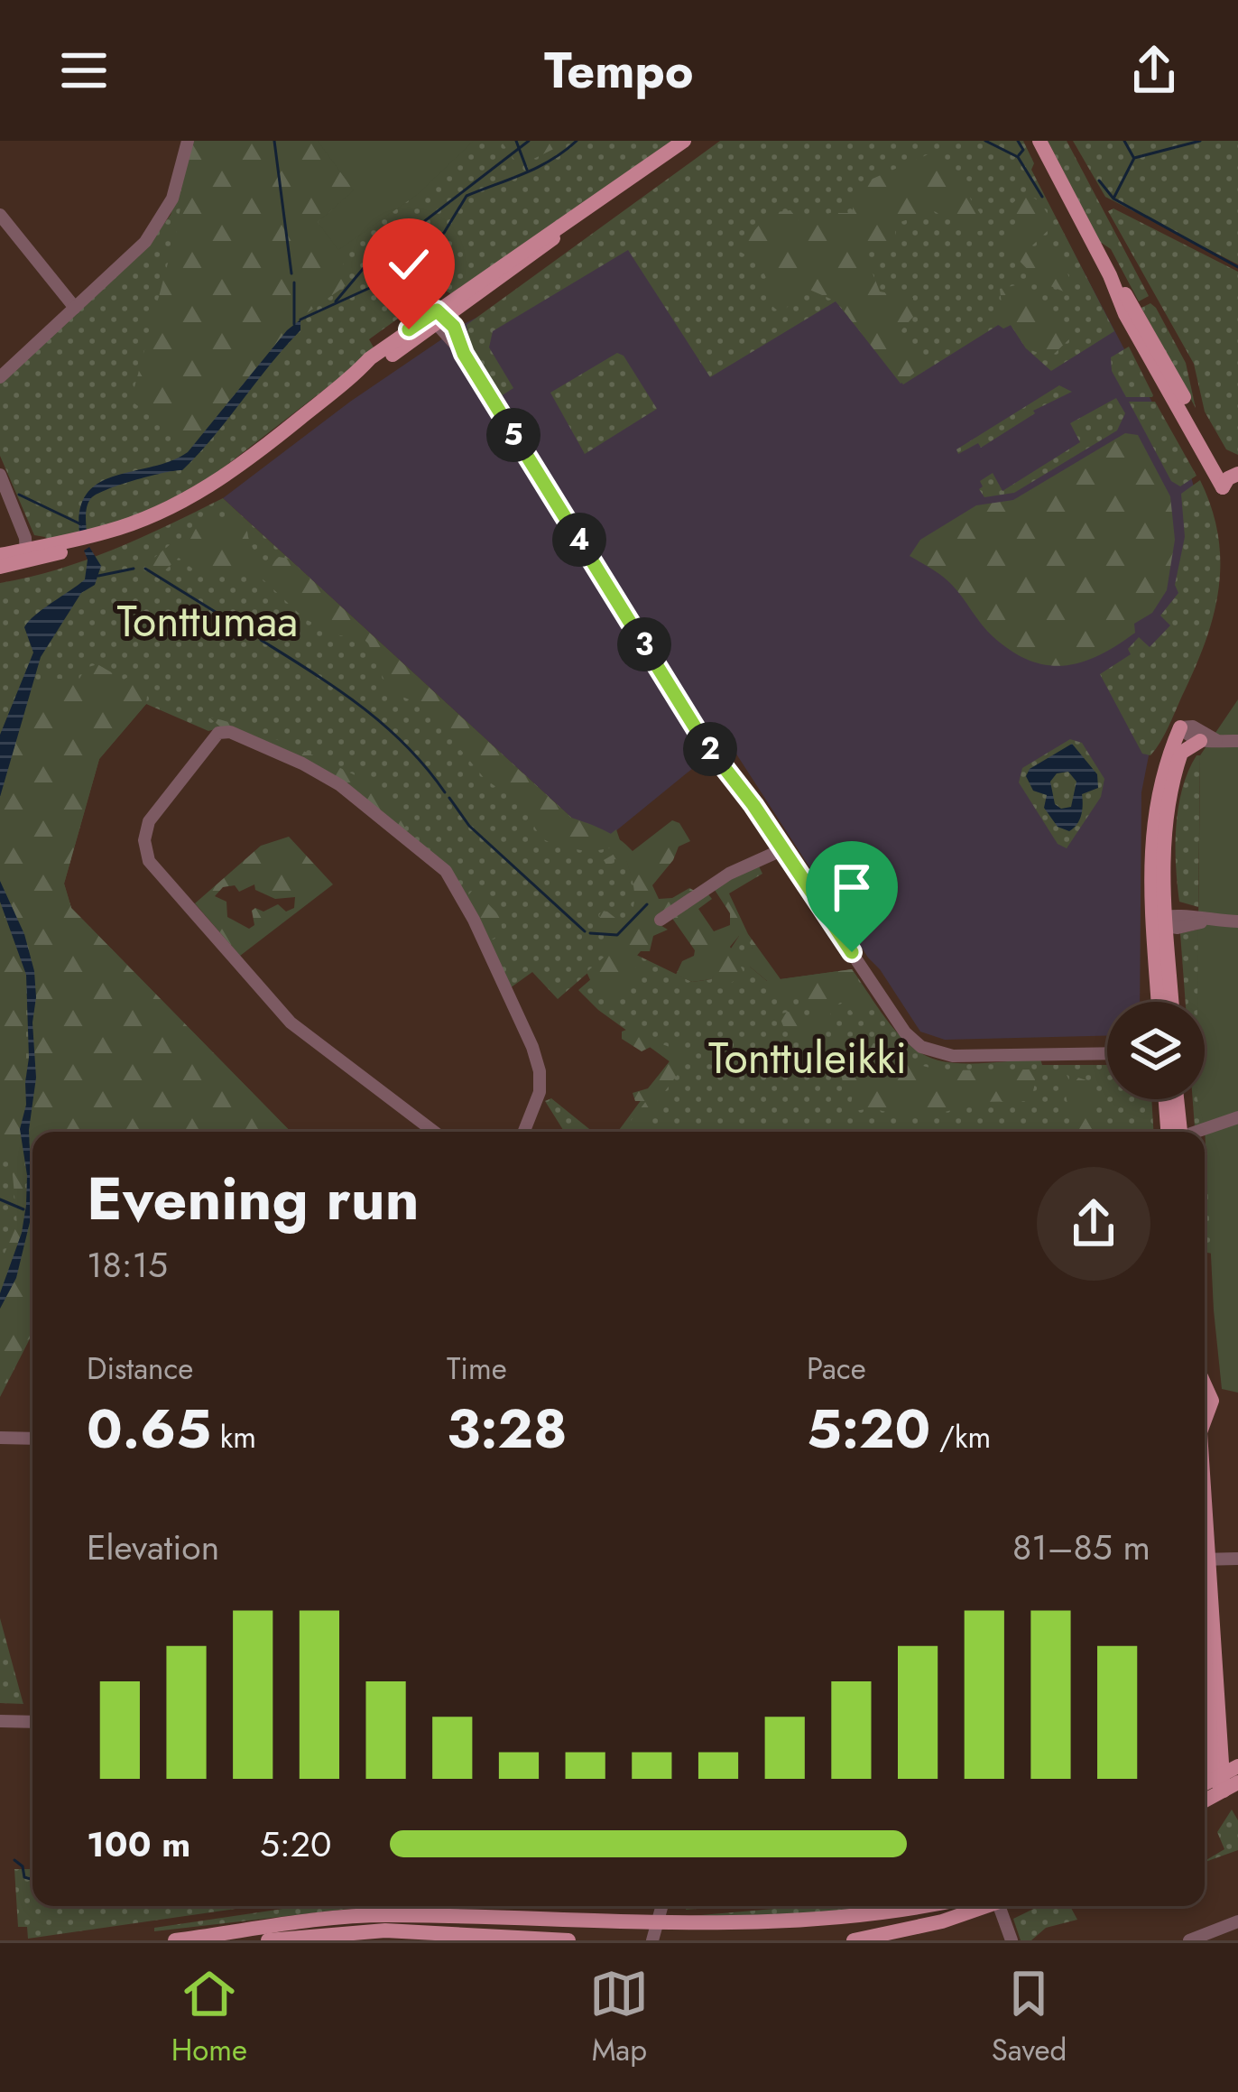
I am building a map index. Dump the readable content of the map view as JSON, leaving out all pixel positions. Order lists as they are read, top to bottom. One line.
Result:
{"parks":["Tonttumaa","Tonttuleikki"],"page":{"header":"Tempo","pins":["5","4","3","2"],"heading":["Evening run","18:15"],"stats":[["Distance","0.65 km"],["Time","3:28"],["Pace","5:20 /km"]],"chart":["Elevation","81–85 m"],"list":[{"name":"100 m","note":"5:20"}],"tabs":["Home","Map","Saved"]}}
